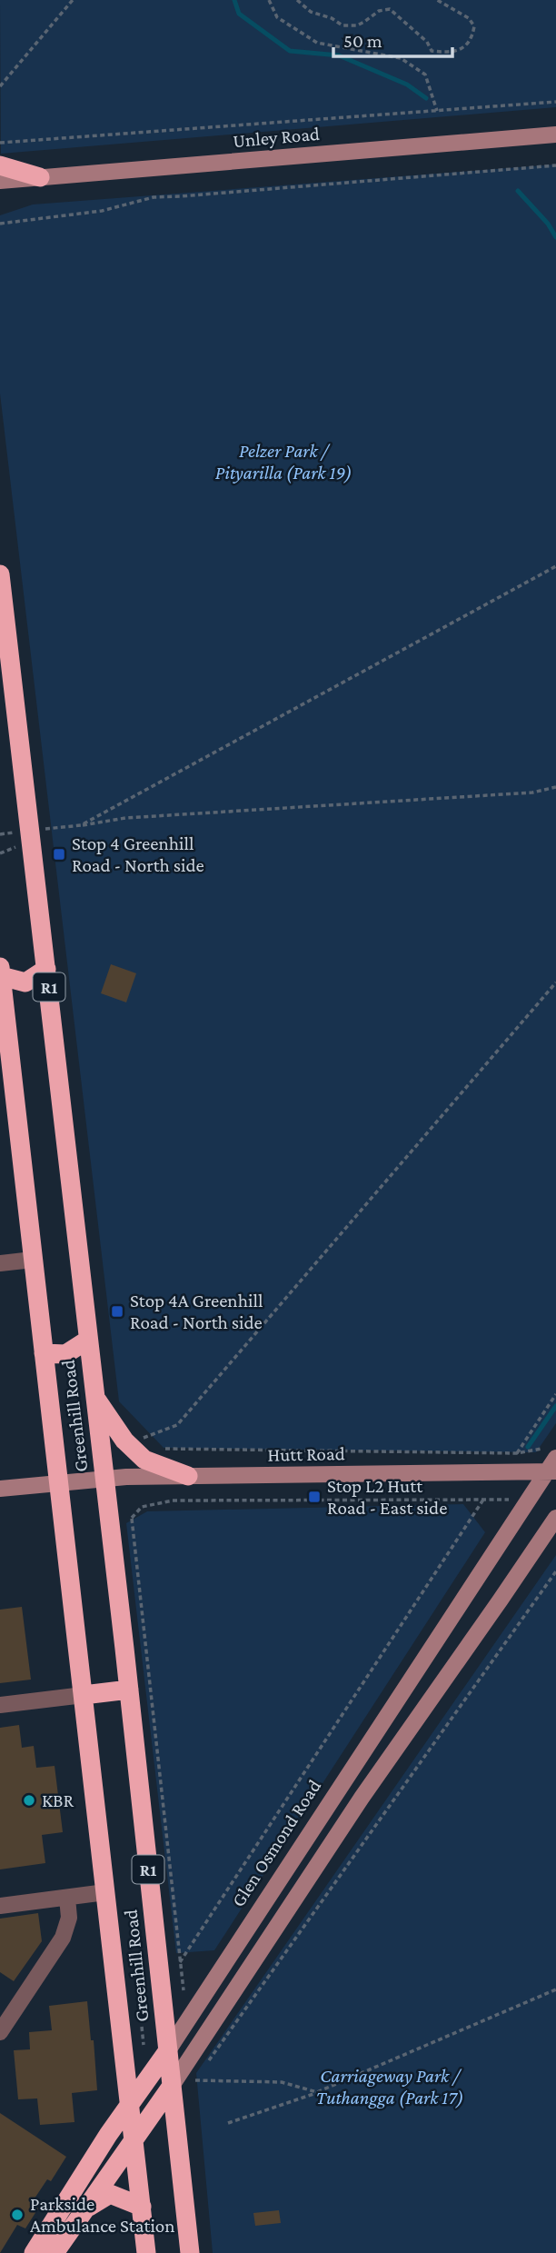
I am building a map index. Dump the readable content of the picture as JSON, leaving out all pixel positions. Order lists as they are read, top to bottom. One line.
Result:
{"streets":{"highway":["R1","Greenhill Road","Glen Osmond Road"],"main road":["Unley Road","Hutt Road"]},"crossings":[["Greenhill Road","Hutt Road"],["Greenhill Road","Glen Osmond Road"],["Hutt Road","Glen Osmond Road"]],"parks":["Pelzer Park / Pityarilla (Park 19)","Carriageway Park / Tuthangga (Park 17)"],"places":{"transit":["Stop 4 Greenhill Road - North side","Stop 4A Greenhill Road - North side","Stop L2 Hutt Road - East side"],"other":["KBR","Parkside Ambulance Station"]},"scale_bar":"50 m"}
